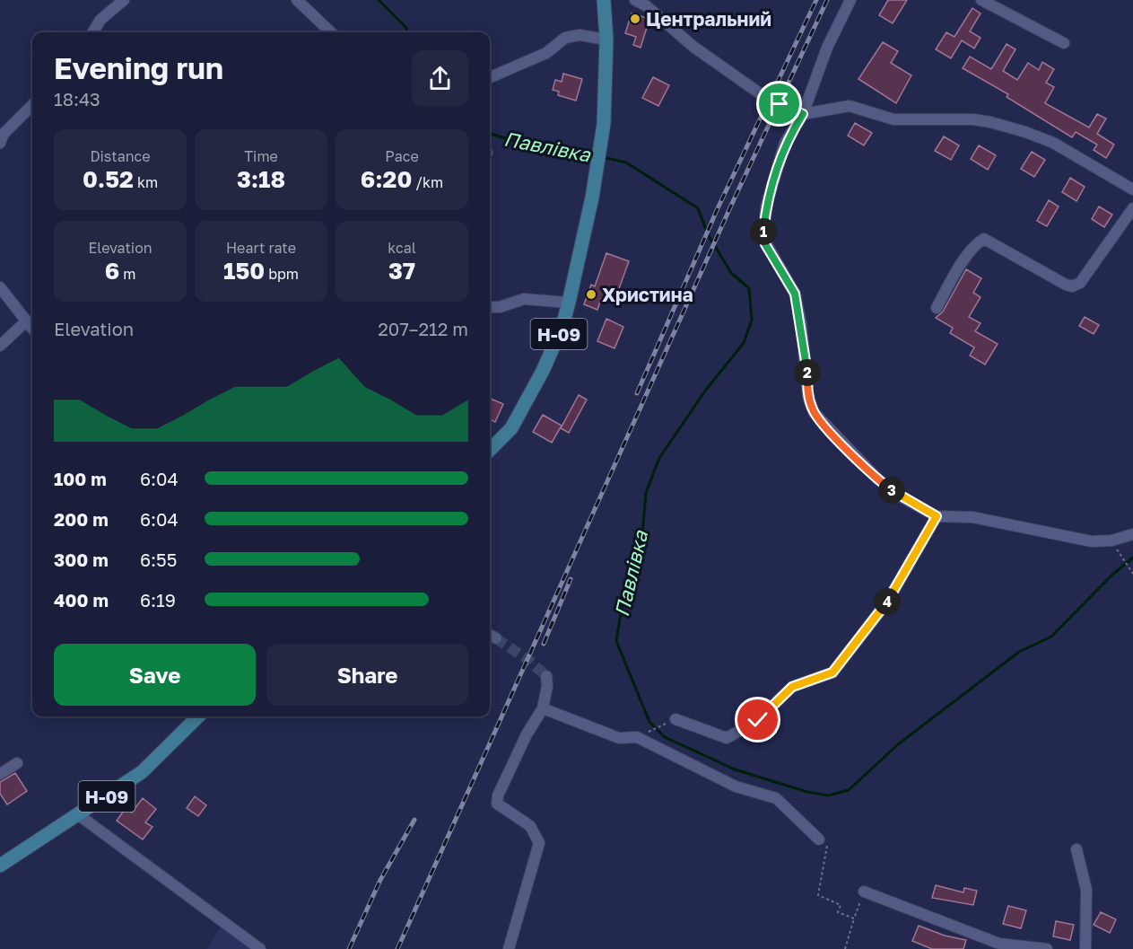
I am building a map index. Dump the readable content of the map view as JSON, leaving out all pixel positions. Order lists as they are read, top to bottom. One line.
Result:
{"streets":{"main road":["Н-09"]},"water":["Павлівка"],"places":["Центральний","Христина"],"page":{"heading":["Evening run","18:43"],"stats":[["Distance","0.52 km"],["Time","3:18"],["Pace","6:20 /km"],["Elevation","6 m"],["Heart rate","150 bpm"],["kcal","37"]],"pins":["1","2","3","4"],"chart":["Elevation","207–212 m"],"list":[{"name":"100 m","note":"6:04"},{"name":"200 m","note":"6:04"},{"name":"300 m","note":"6:55"},{"name":"400 m","note":"6:19"}],"buttons":["Save","Share"]}}
